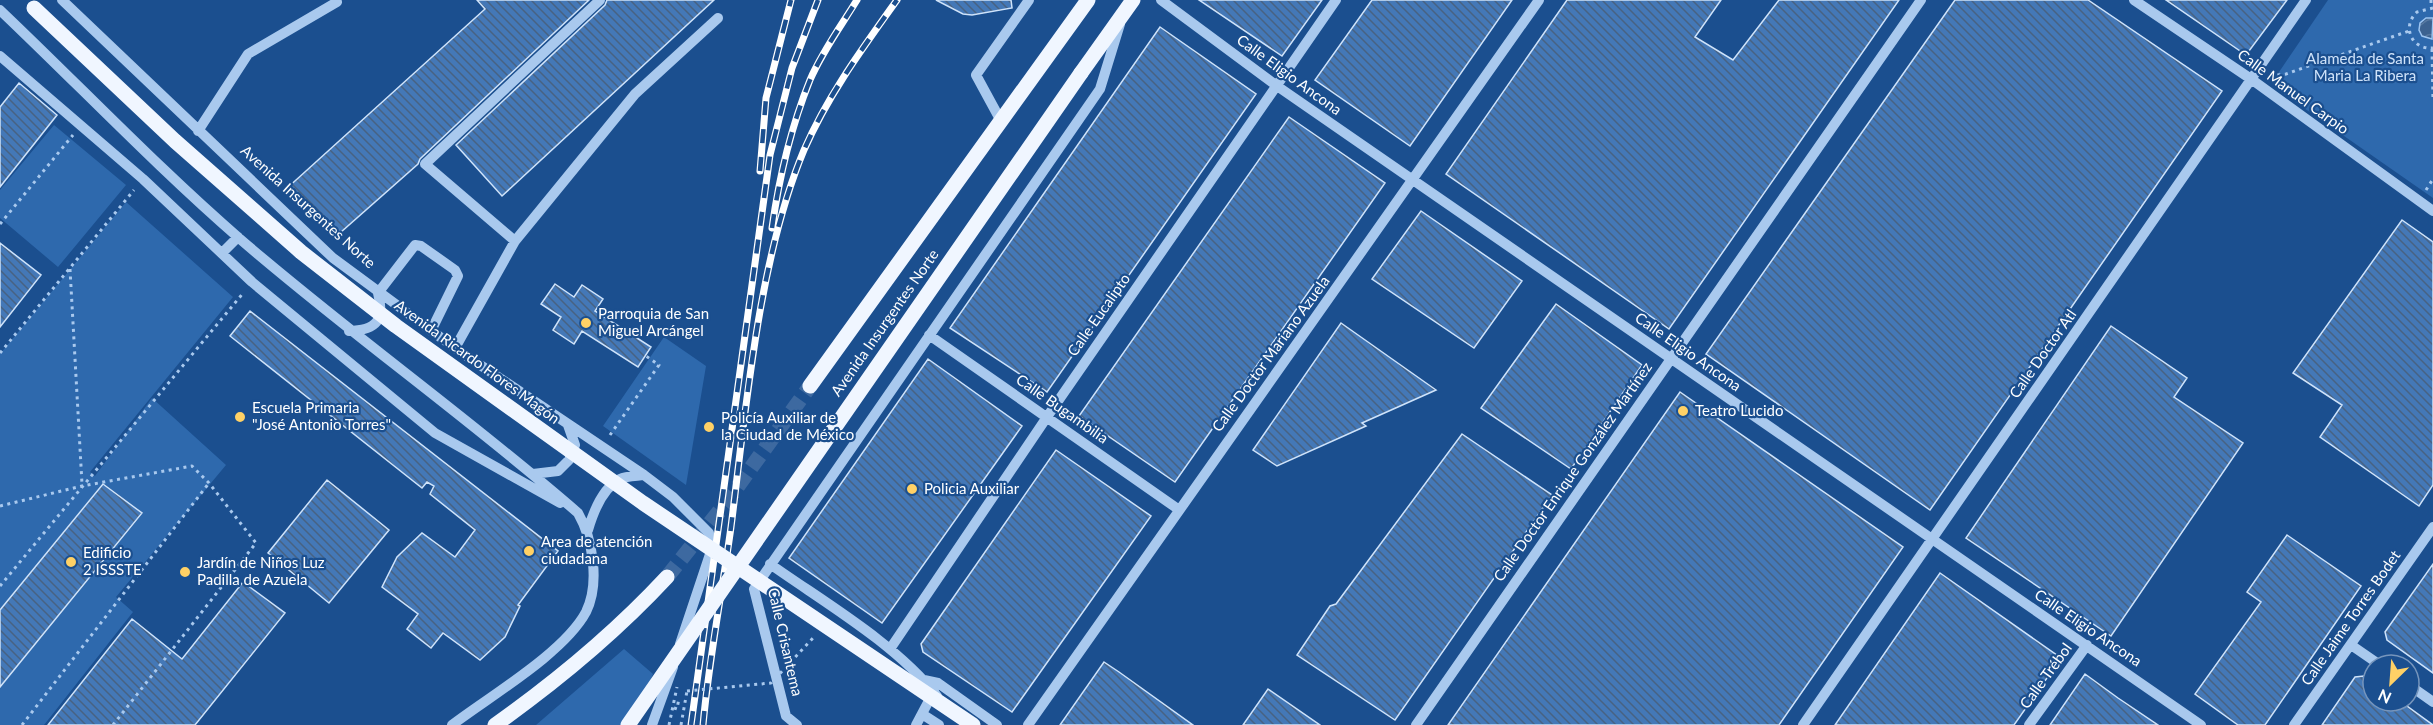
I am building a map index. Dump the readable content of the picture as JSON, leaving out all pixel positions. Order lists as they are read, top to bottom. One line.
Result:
{"streets":{"main road":["Avenida Insurgentes Norte","Avenida Ricardo Flores Magón"],"street":["Calle Eligio Ancona","Calle Manuel Carpio","Calle Eucalipto","Calle Doctor Mariano Azuela","Calle Doctor Atl","Calle Bugambilia","Calle Doctor Enrique González Martínez","Calle Jaime Torres Bodet","Calle Crisantema","Calle Trébol"]},"crossings":[["Calle Eligio Ancona","Calle Eucalipto"],["Calle Eligio Ancona","Calle Doctor Mariano Azuela"],["Calle Eligio Ancona","Calle Doctor Atl"],["Calle Eligio Ancona","Calle Doctor Enrique González Martínez"],["Calle Eligio Ancona","Calle Trébol"],["Calle Manuel Carpio","Calle Doctor Atl"],["Avenida Insurgentes Norte","Calle Bugambilia"],["Avenida Insurgentes Norte","Calle Crisantema"],["Calle Eucalipto","Calle Bugambilia"],["Calle Doctor Mariano Azuela","Calle Bugambilia"]],"parks":["Alameda de Santa Maria La Ribera"],"places":["Parroquia de San Miguel Arcángel","Teatro Lucido","Escuela Primaria \"José Antonio Torres\"","Policía Auxiliar de la Ciudad de México","Policia Auxiliar","Area de atención ciudadana","Edificio 2 ISSSTE","Jardín de Niños Luz Padilla de Azuela"],"north":"bottom left"}
